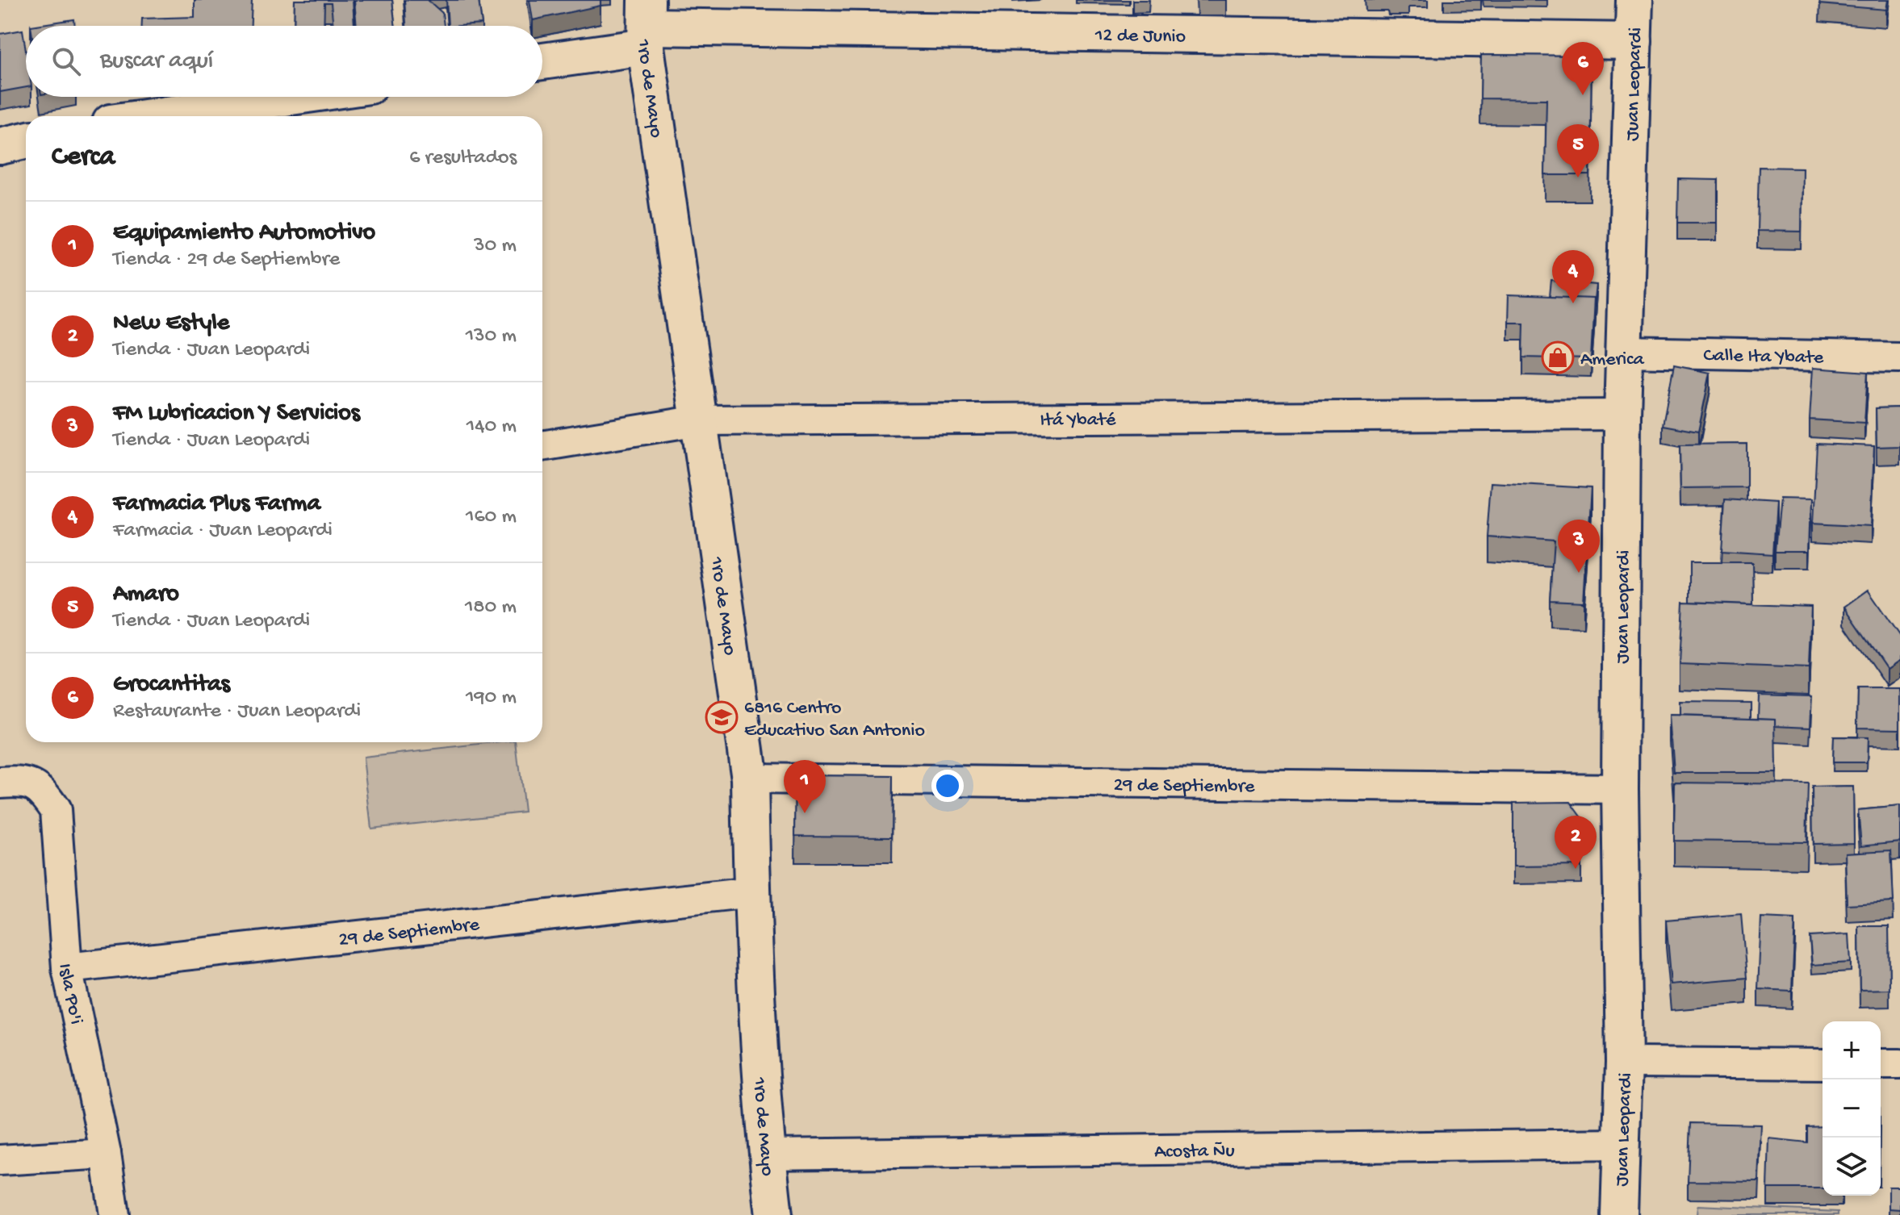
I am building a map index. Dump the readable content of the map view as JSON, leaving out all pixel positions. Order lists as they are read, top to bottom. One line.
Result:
{"streets":{"street":["12 de Junio","Juan Leopardi","1ro de Mayo","Calle Ita Ybate","Itá Ybaté","29 de Septiembre","Isla Po'i","Acosta Ñu"]},"crossings":[["12 de Junio","Juan Leopardi"],["12 de Junio","1ro de Mayo"],["Juan Leopardi","Calle Ita Ybate"],["Juan Leopardi","Itá Ybaté"],["Juan Leopardi","29 de Septiembre"],["Juan Leopardi","Acosta Ñu"],["1ro de Mayo","Itá Ybaté"],["1ro de Mayo","29 de Septiembre"],["1ro de Mayo","Acosta Ñu"],["29 de Septiembre","Isla Po'i"]],"places":{"shop":["America"],"school or university":["6816 Centro Educativo San Antonio"]},"page":{"search":"Buscar aquí","pins":["6","5","4","3","1","2"],"heading":["Cerca","6 resultados"],"list":[{"mark":"1","name":"Equipamiento Automotivo","note":"Tienda · 29 de Septiembre","value":"30 m"},{"mark":"2","name":"New Estyle","note":"Tienda · Juan Leopardi","value":"130 m"},{"mark":"3","name":"FM Lubricacion Y Servicios","note":"Tienda · Juan Leopardi","value":"140 m"},{"mark":"4","name":"Farmacia Plus Farma","note":"Farmacia · Juan Leopardi","value":"160 m"},{"mark":"5","name":"Amaro","note":"Tienda · Juan Leopardi","value":"180 m"},{"mark":"6","name":"Grocantitas","note":"Restaurante · Juan Leopardi","value":"190 m"}],"map_buttons":["+","−"]}}
